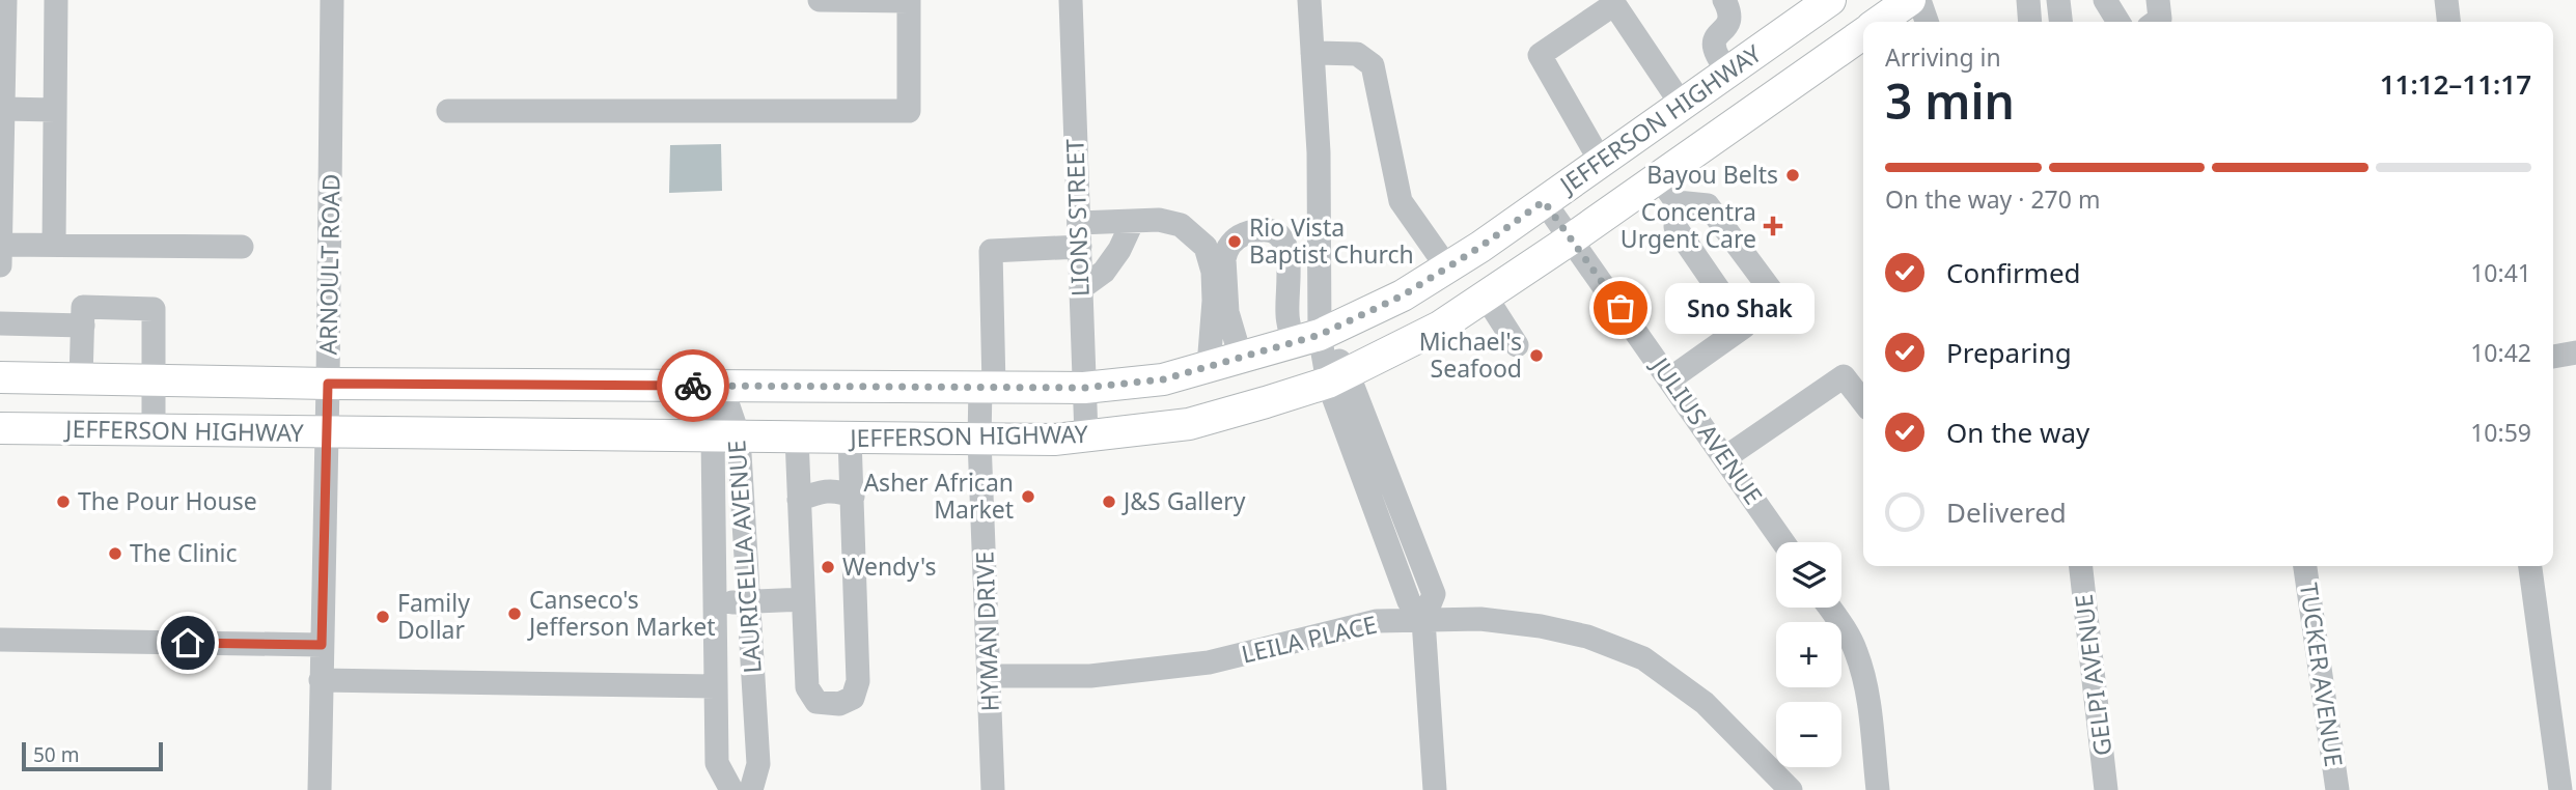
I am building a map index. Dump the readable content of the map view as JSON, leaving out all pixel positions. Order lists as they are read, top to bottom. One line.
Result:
{"streets":{"main road":["JEFFERSON HIGHWAY"],"street":["LIONS STREET","ARNOULT ROAD","JULIUS AVENUE","LAURICELLA AVENUE","HYMAN DRIVE","LEILA PLACE","GELPI AVENUE","TUCKER AVENUE"]},"crossings":[["JEFFERSON HIGHWAY","LIONS STREET"],["JEFFERSON HIGHWAY","ARNOULT ROAD"],["JEFFERSON HIGHWAY","JULIUS AVENUE"],["JEFFERSON HIGHWAY","LAURICELLA AVENUE"],["JEFFERSON HIGHWAY","HYMAN DRIVE"],["LIONS STREET","HYMAN DRIVE"],["HYMAN DRIVE","LEILA PLACE"]],"places":{"other":["Bayou Belts","Rio Vista Baptist Church","Sno Shak","Michael's Seafood","Asher African Market","The Pour House","J&S Gallery","The Clinic","Wendy's","Canseco's Jefferson Market","Family Dollar"],"health":["Concentra Urgent Care"]},"scale_bar":"50 m","page":{"heading":["3 min","Arriving in","11:12–11:17"],"bar":"On the way · 270 m","list":[["Confirmed","10:41"],["Preparing","10:42"],["On the way","10:59"],"Delivered"],"bubble":"Sno Shak","map_buttons":["+","−"],"scale":"50 m"}}
